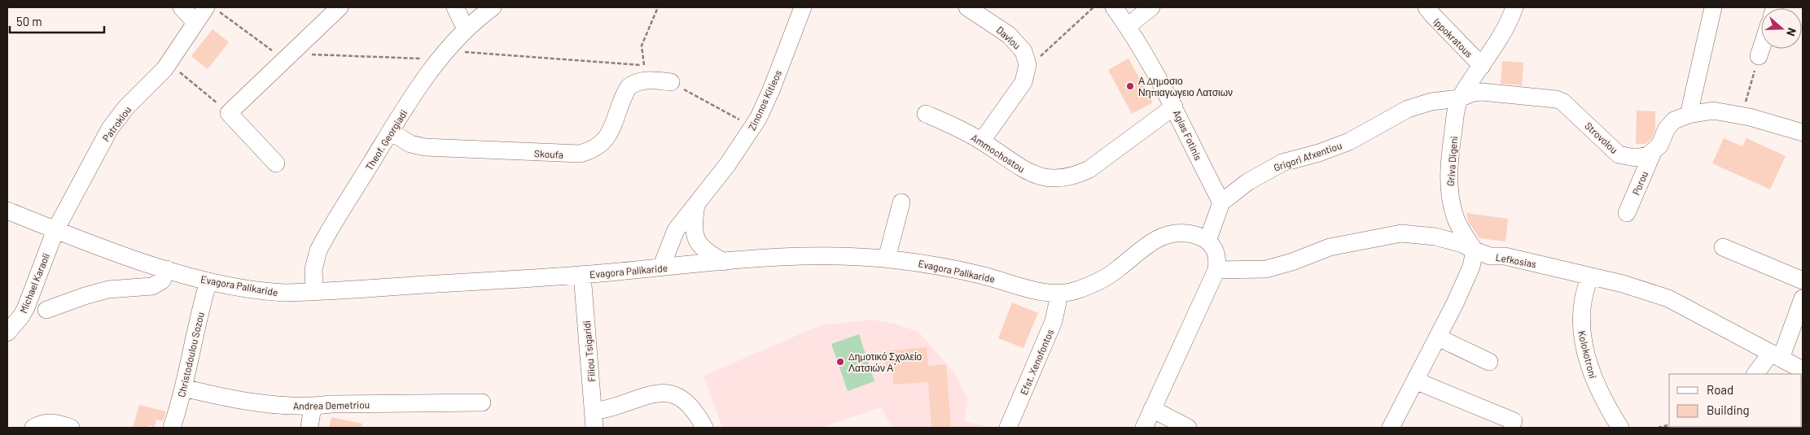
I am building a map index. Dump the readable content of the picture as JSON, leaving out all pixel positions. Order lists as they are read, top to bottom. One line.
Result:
{"streets":{"street":["Davlou","Ippokratous","Zinonos Kitieos","Patroklou","Agias Fotinis","Strovolou","Theof. Georgiadi","Ammochostou","Skoufa","Grigori Afxentiou","Griva Digeni","Porou","Lefkosias","Evagora Palikaride","Michael Karaoli","Filiou Tsigaridi","Christodoulou Sozou","Kolokotroni","Efst. Xenofontos","Andrea Demetriou"]},"crossings":[["Ippokratous","Griva Digeni"],["Zinonos Kitieos","Evagora Palikaride"],["Patroklou","Evagora Palikaride"],["Patroklou","Michael Karaoli"],["Agias Fotinis","Ammochostou"],["Agias Fotinis","Grigori Afxentiou"],["Strovolou","Grigori Afxentiou"],["Strovolou","Griva Digeni"],["Strovolou","Porou"],["Theof. Georgiadi","Skoufa"],["Theof. Georgiadi","Evagora Palikaride"],["Grigori Afxentiou","Griva Digeni"],["Griva Digeni","Lefkosias"],["Lefkosias","Kolokotroni"],["Evagora Palikaride","Michael Karaoli"],["Evagora Palikaride","Filiou Tsigaridi"],["Evagora Palikaride","Christodoulou Sozou"],["Evagora Palikaride","Efst. Xenofontos"],["Christodoulou Sozou","Andrea Demetriou"]],"places":["Α Δημοσιο Νηπιαγωγειο Λατσιων","Δημοτικό Σχολείο Λατσιών Α΄"],"legend":["Road","Building"],"scale_bar":"50 m","north":"right"}
